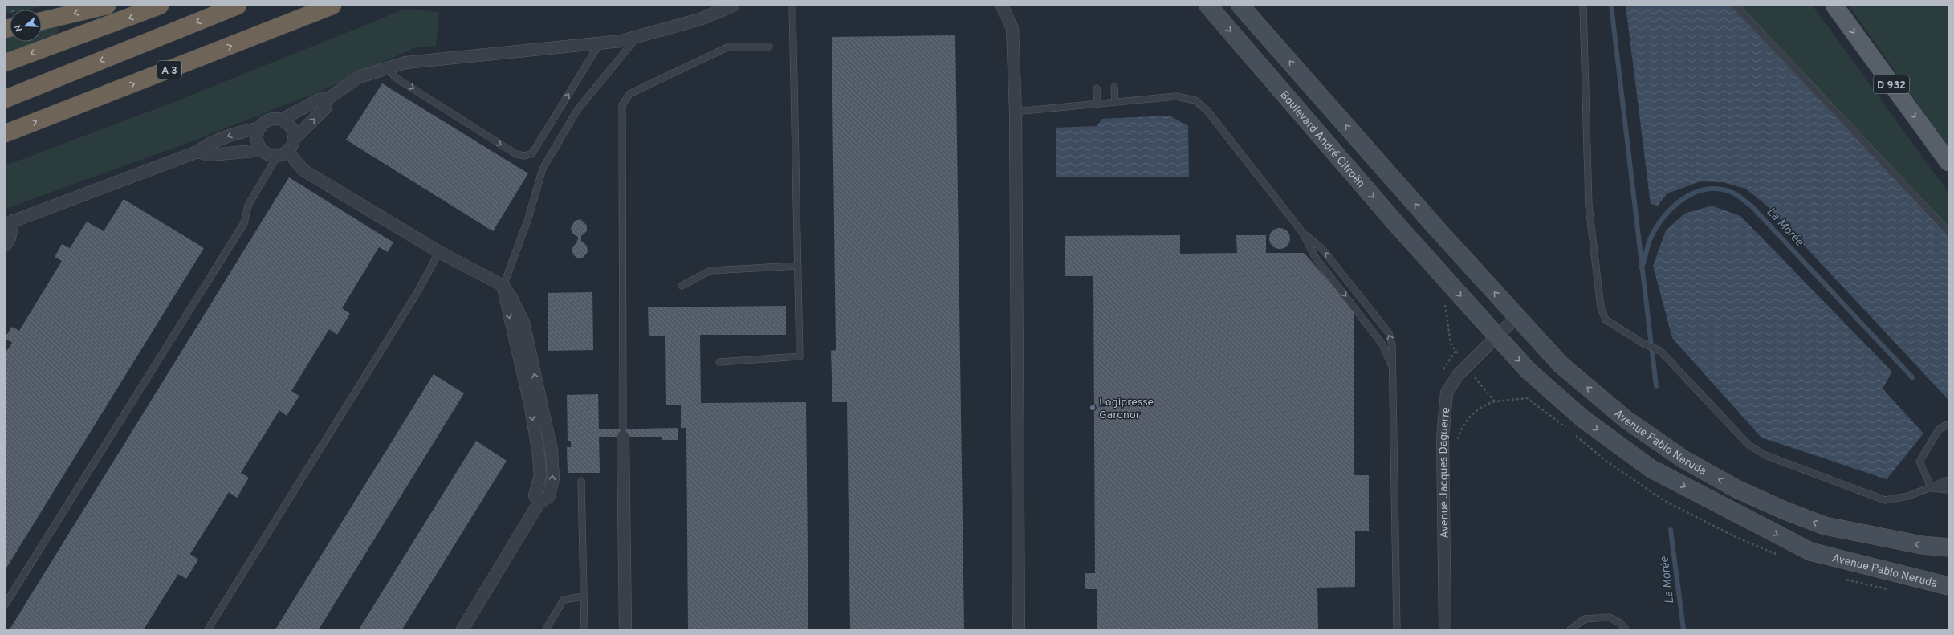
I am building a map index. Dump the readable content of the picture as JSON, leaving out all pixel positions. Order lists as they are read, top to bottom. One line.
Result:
{"streets":{"highway":["A 3"],"main road":["D 932","Boulevard André Citroën","Avenue Pablo Neruda"],"street":["Avenue Jacques Daguerre"]},"crossings":[["Boulevard André Citroën","Avenue Pablo Neruda"],["Avenue Pablo Neruda","Avenue Jacques Daguerre"]],"one_way":["Boulevard André Citroën"],"water":["La Morée"],"places":["Logipresse Garonor"],"north":"left"}
